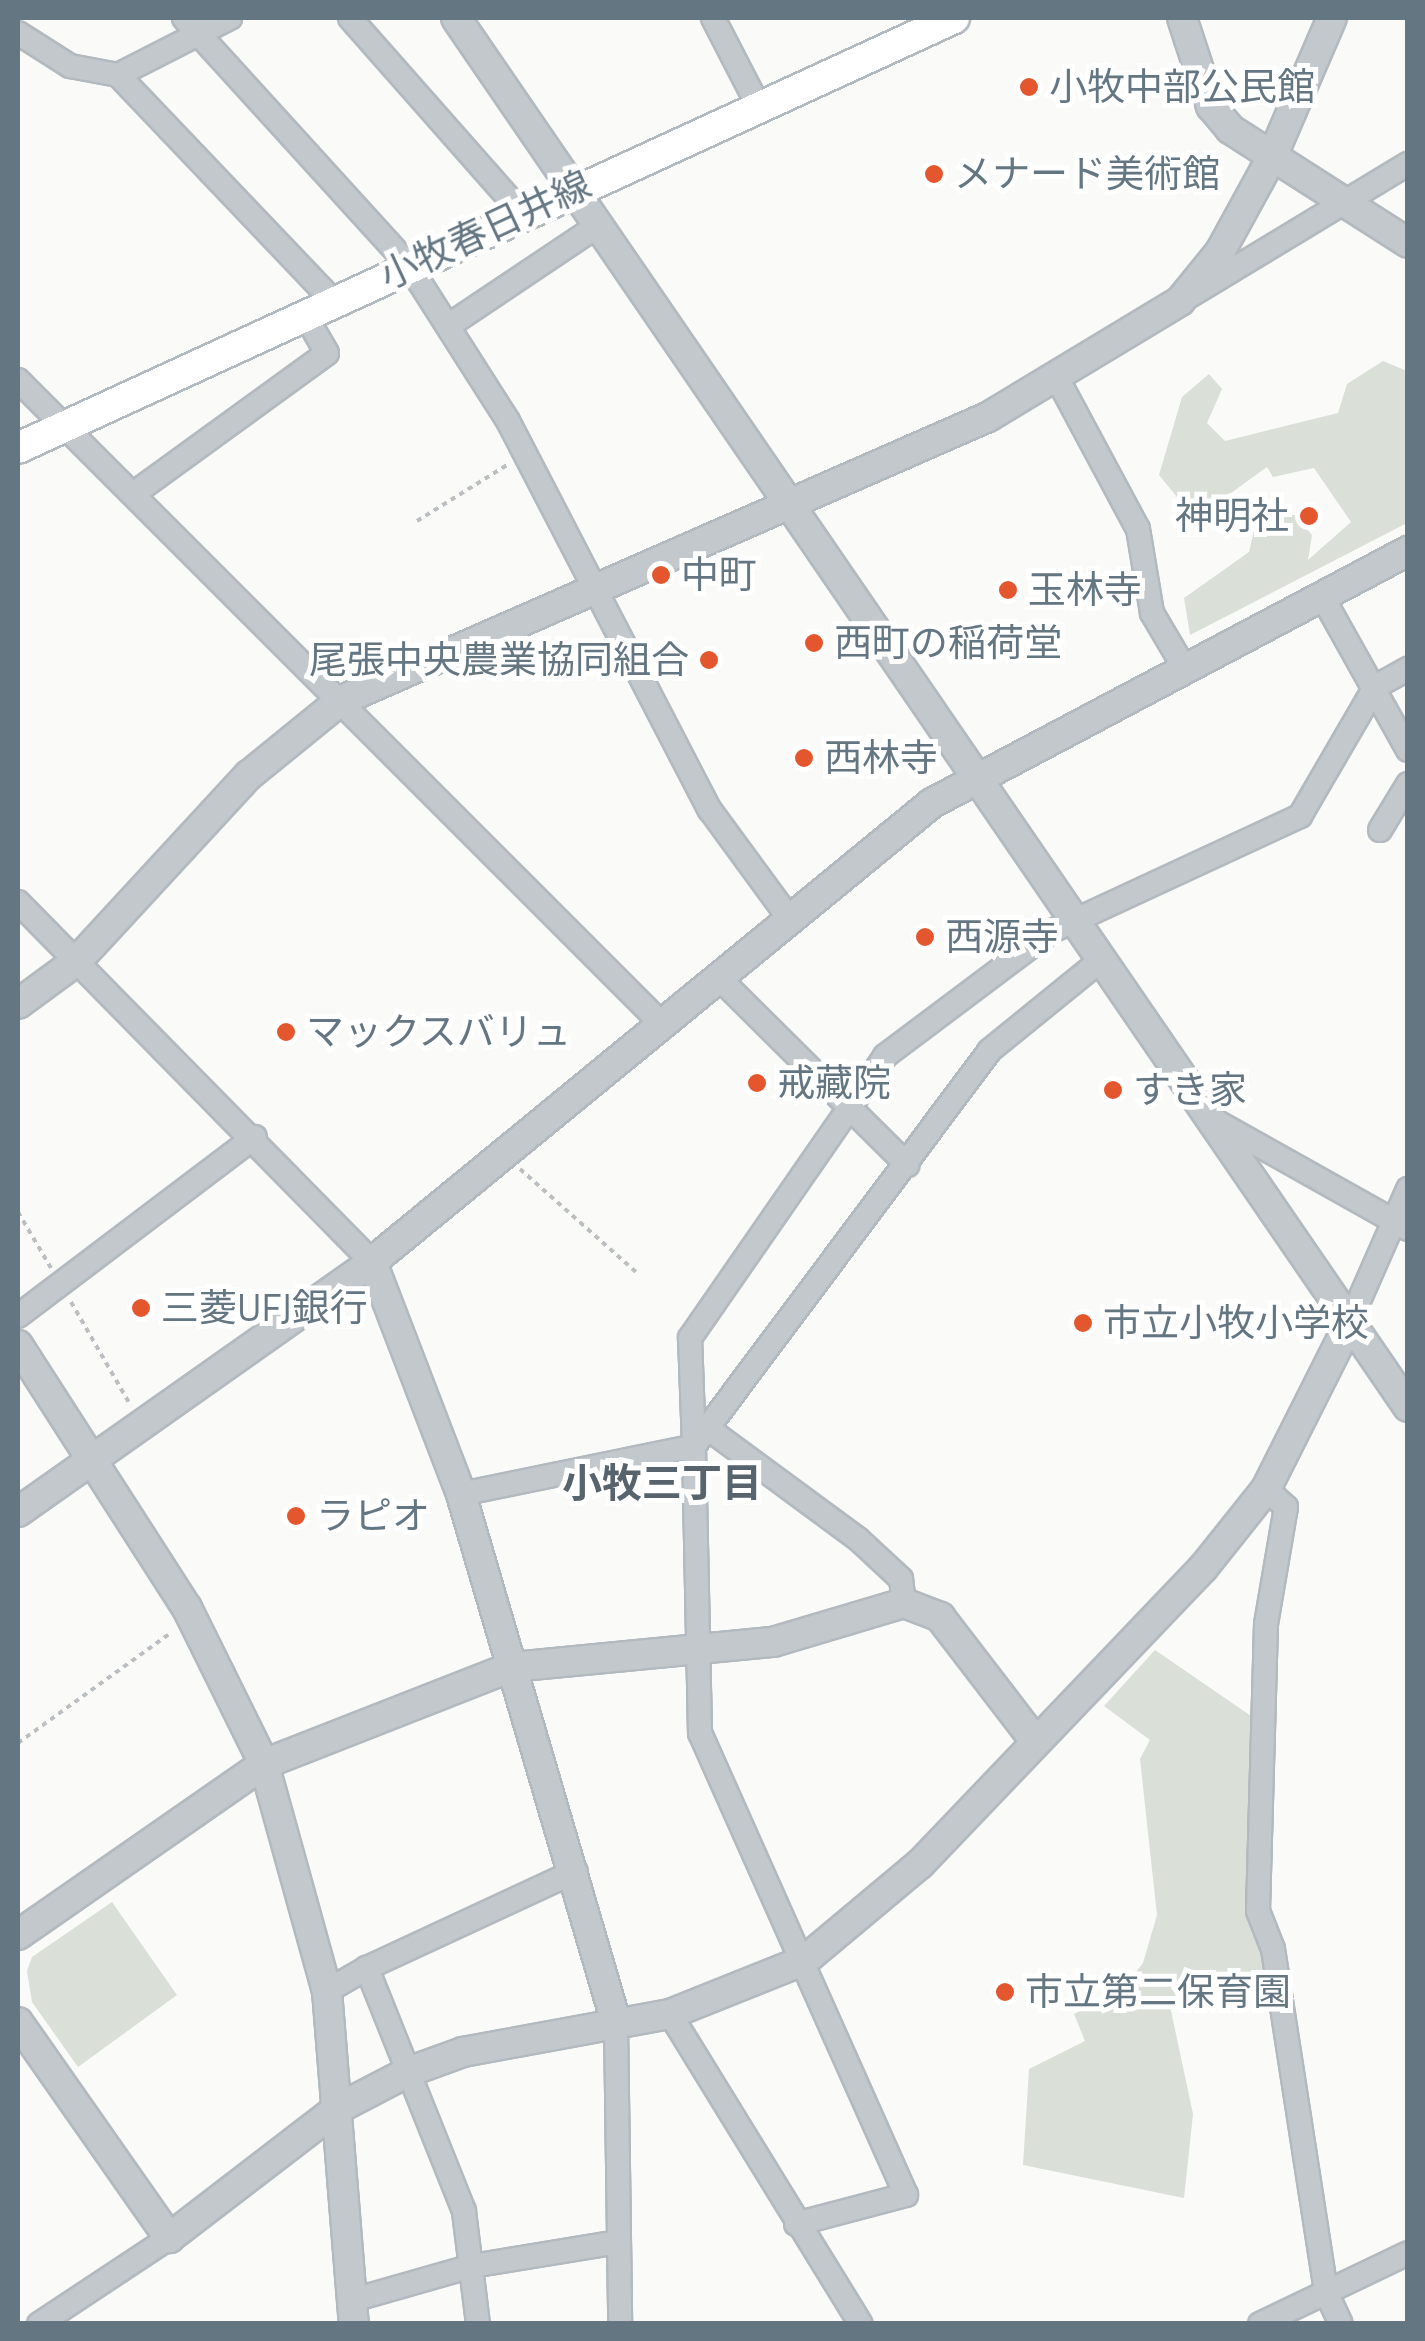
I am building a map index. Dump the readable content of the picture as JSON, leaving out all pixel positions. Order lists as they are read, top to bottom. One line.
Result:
{"streets":{"main road":["小牧春日井線"]},"districts":["小牧三丁目"],"places":["小牧中部公民館","メナード美術館","神明社","中町","玉林寺","西町の稲荷堂","尾張中央農業協同組合","西林寺","西源寺","マックスバリュ","戒藏院","すき家","三菱UFJ銀行","市立小牧小学校","ラピオ","市立第二保育園"]}
